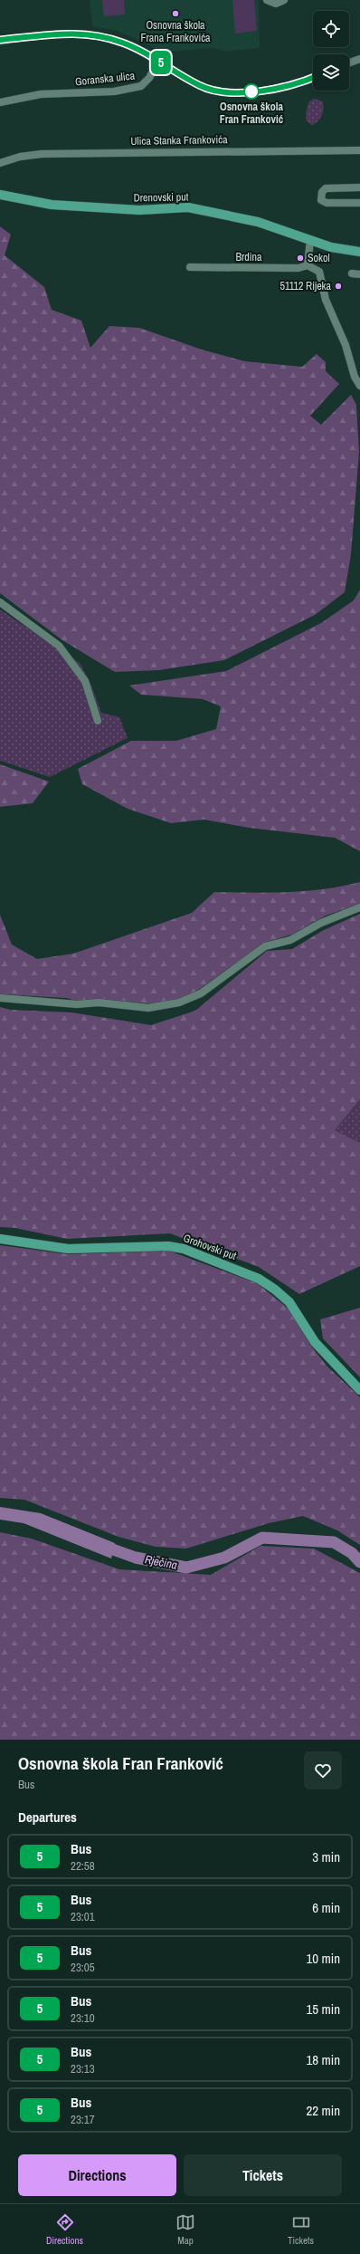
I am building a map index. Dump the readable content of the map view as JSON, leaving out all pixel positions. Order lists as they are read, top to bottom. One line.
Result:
{"streets":{"main road":["Drenovski put","Grohovski put"],"street":["Goranska ulica","Ulica Stanka Frankovića","Brdina"]},"water":["Rječina"],"places":["Osnovna škola Frana Frankovića","Osnovna škola Fran Franković","Sokol","51112 Rijeka"],"lines":["bus line 5"],"page":{"on_map":"5","heading":[["Osnovna škola Fran Franković","Bus"],"Departures"],"list":[{"mark":"5","name":"Bus","note":"22:58","value":"3 min"},{"mark":"5","name":"Bus","note":"23:01","value":"6 min"},{"mark":"5","name":"Bus","note":"23:05","value":"10 min"},{"mark":"5","name":"Bus","note":"23:10","value":"15 min"},{"mark":"5","name":"Bus","note":"23:13","value":"18 min"},{"mark":"5","name":"Bus","note":"23:17","value":"22 min"}],"buttons":["Directions","Tickets"],"tabs":["Directions","Map","Tickets"]}}
